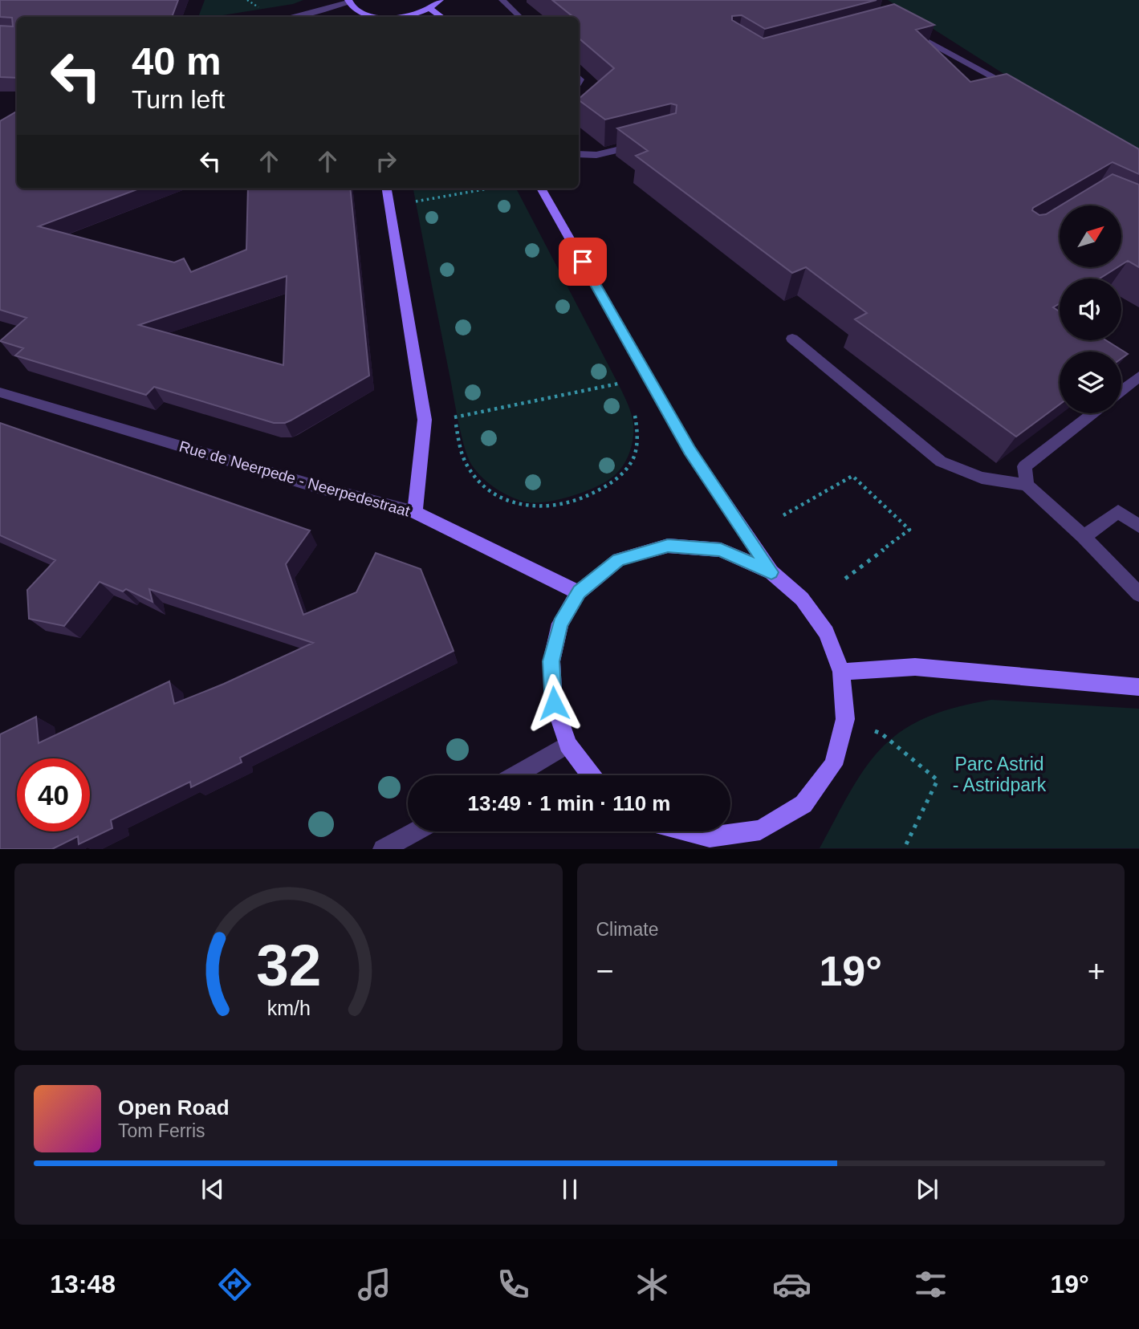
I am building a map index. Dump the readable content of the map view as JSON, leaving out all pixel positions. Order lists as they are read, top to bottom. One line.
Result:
{"streets":{"street":["Rue de Neerpede - Neerpedestraat"]},"parks":["Parc Astrid - Astridpark"],"north":"top right","page":{"turn":["40 m","Turn left"],"limit":"40","trip":"13:49 · 1 min · 110 m","tile":"Climate","heat":["−","19°","+"],"song":["Open Road","Tom Ferris"],"tabs":["13:48","19°"],"gauge":["32","km/h"]}}
